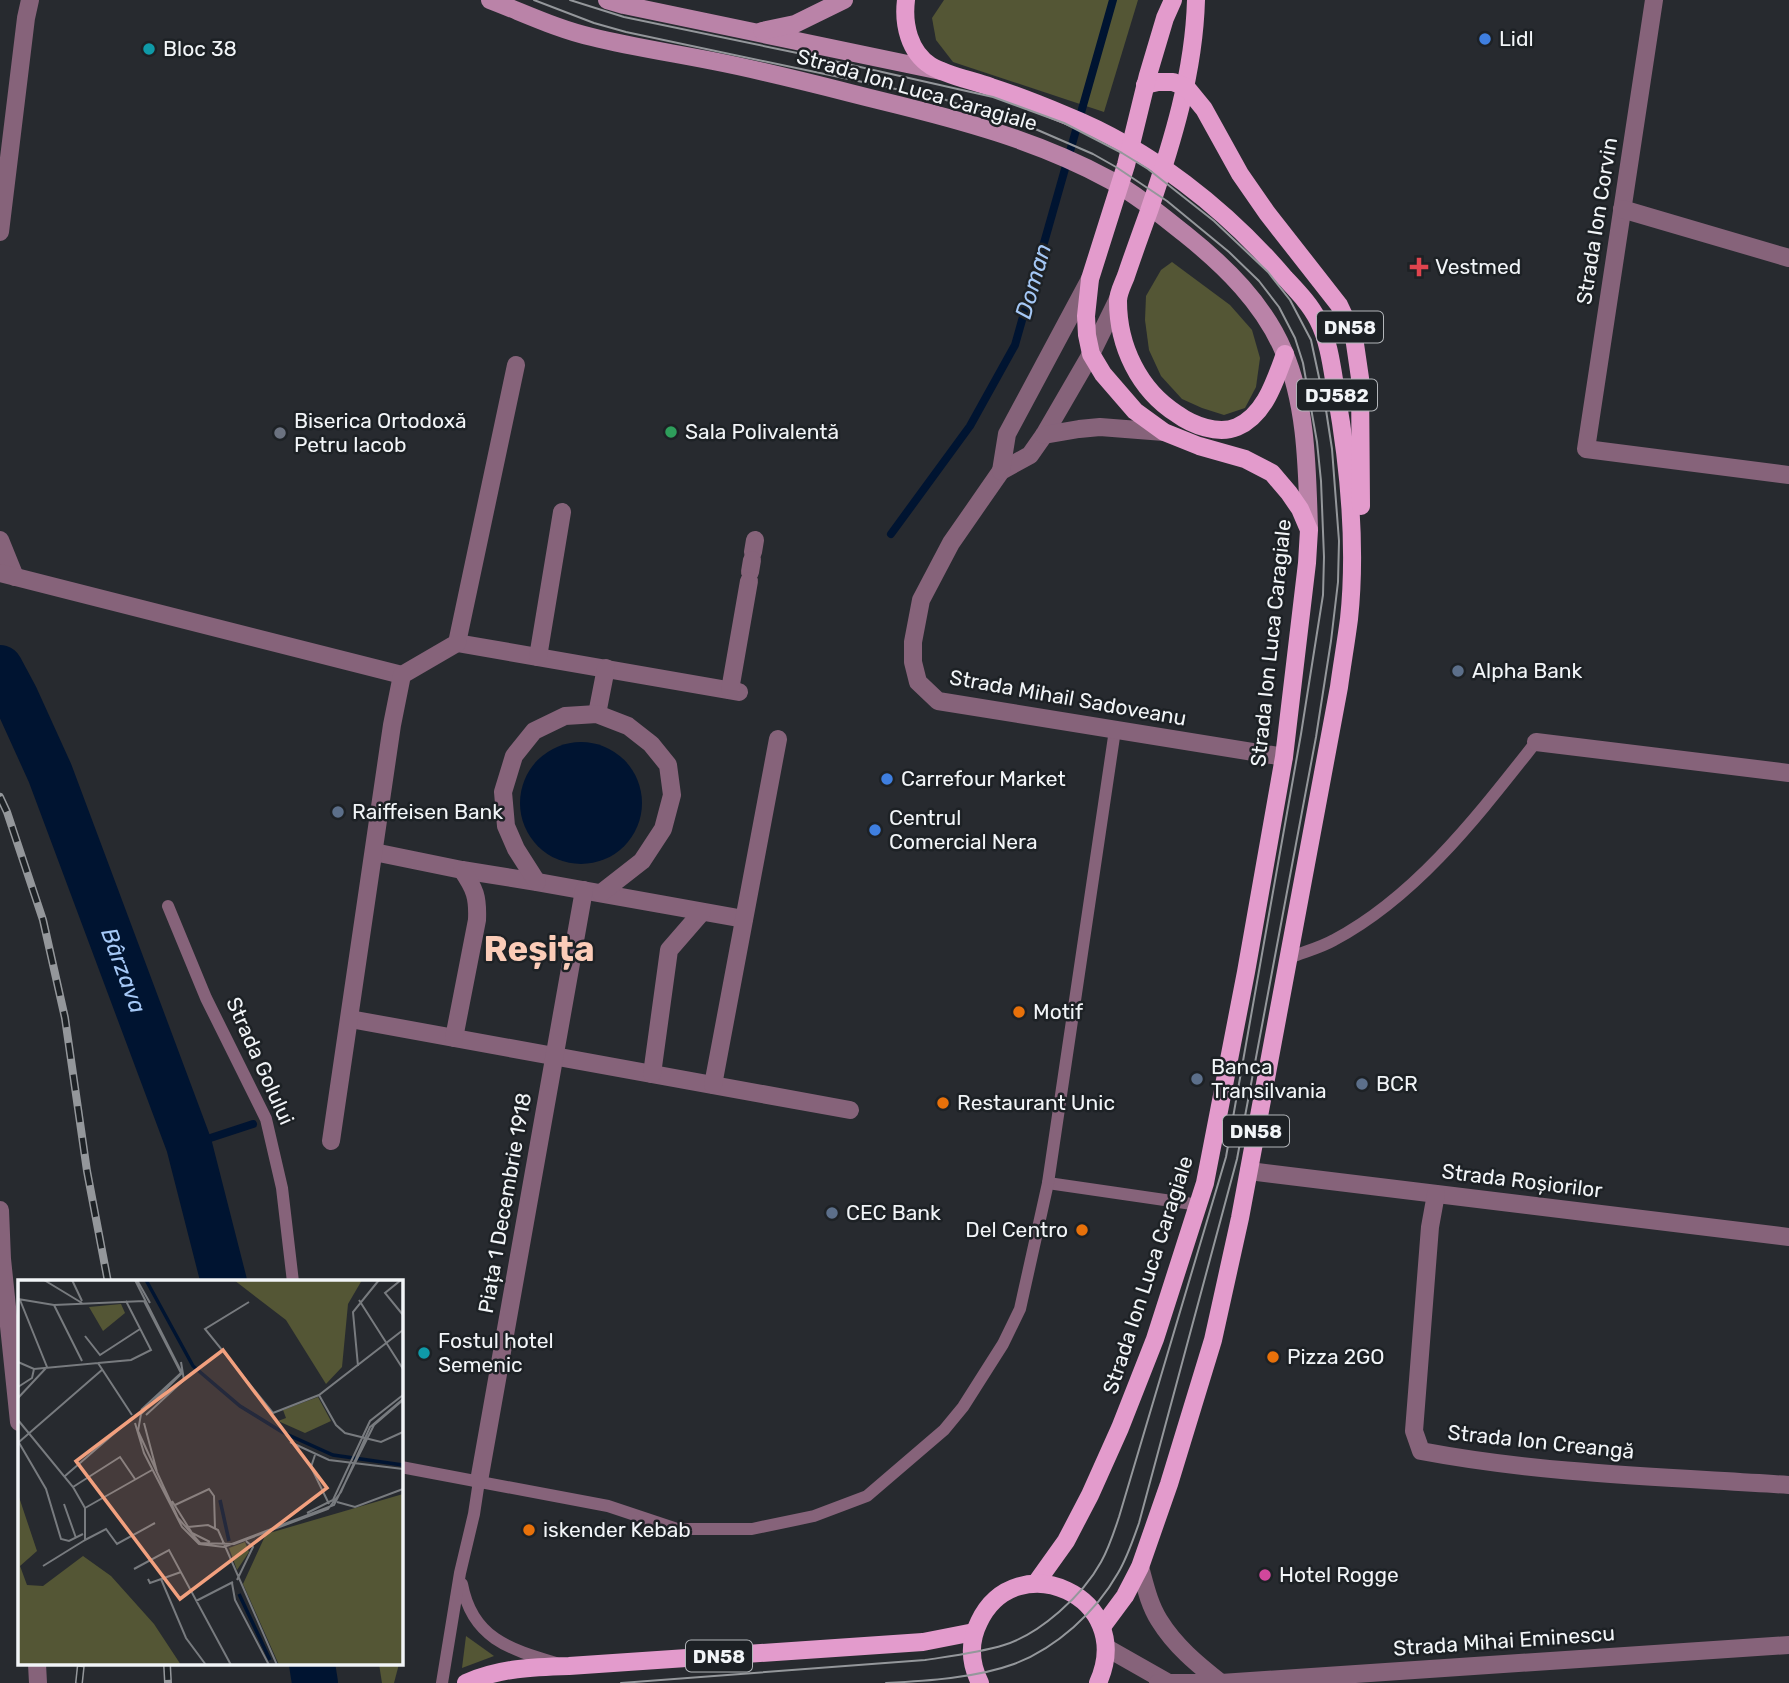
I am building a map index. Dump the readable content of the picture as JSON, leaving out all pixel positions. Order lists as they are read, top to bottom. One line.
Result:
{"streets":{"main road":["Strada Ion Luca Caragiale","DN58","DJ582","Strada Mihail Sadoveanu"],"street":["Strada Ion Corvin","Strada Roșiorilor","Piața 1 Decembrie 1918","Strada Ion Creangă","Strada Mihai Eminescu"],"lane":["Strada Golului"]},"crossings":[["Strada Ion Luca Caragiale","DN58"],["Strada Ion Luca Caragiale","Strada Mihail Sadoveanu"],["Strada Ion Luca Caragiale","Strada Roșiorilor"],["Strada Roșiorilor","Strada Ion Creangă"]],"districts":["Reșița"],"water":["Doman","Bârzava"],"places":{"other":["Lidl","Bloc 38","Sala Polivalentă","Biserica Ortodoxă Petru Iacob","Alpha Bank","Carrefour Market","Raiffeisen Bank","Centrul Comercial Nera","Motif","Banca Transilvania","BCR","Restaurant Unic","CEC Bank","Del Centro","Fostul hotel Semenic","Pizza 2GO","iskender Kebab","Hotel Rogge"],"health":["Vestmed"]}}
